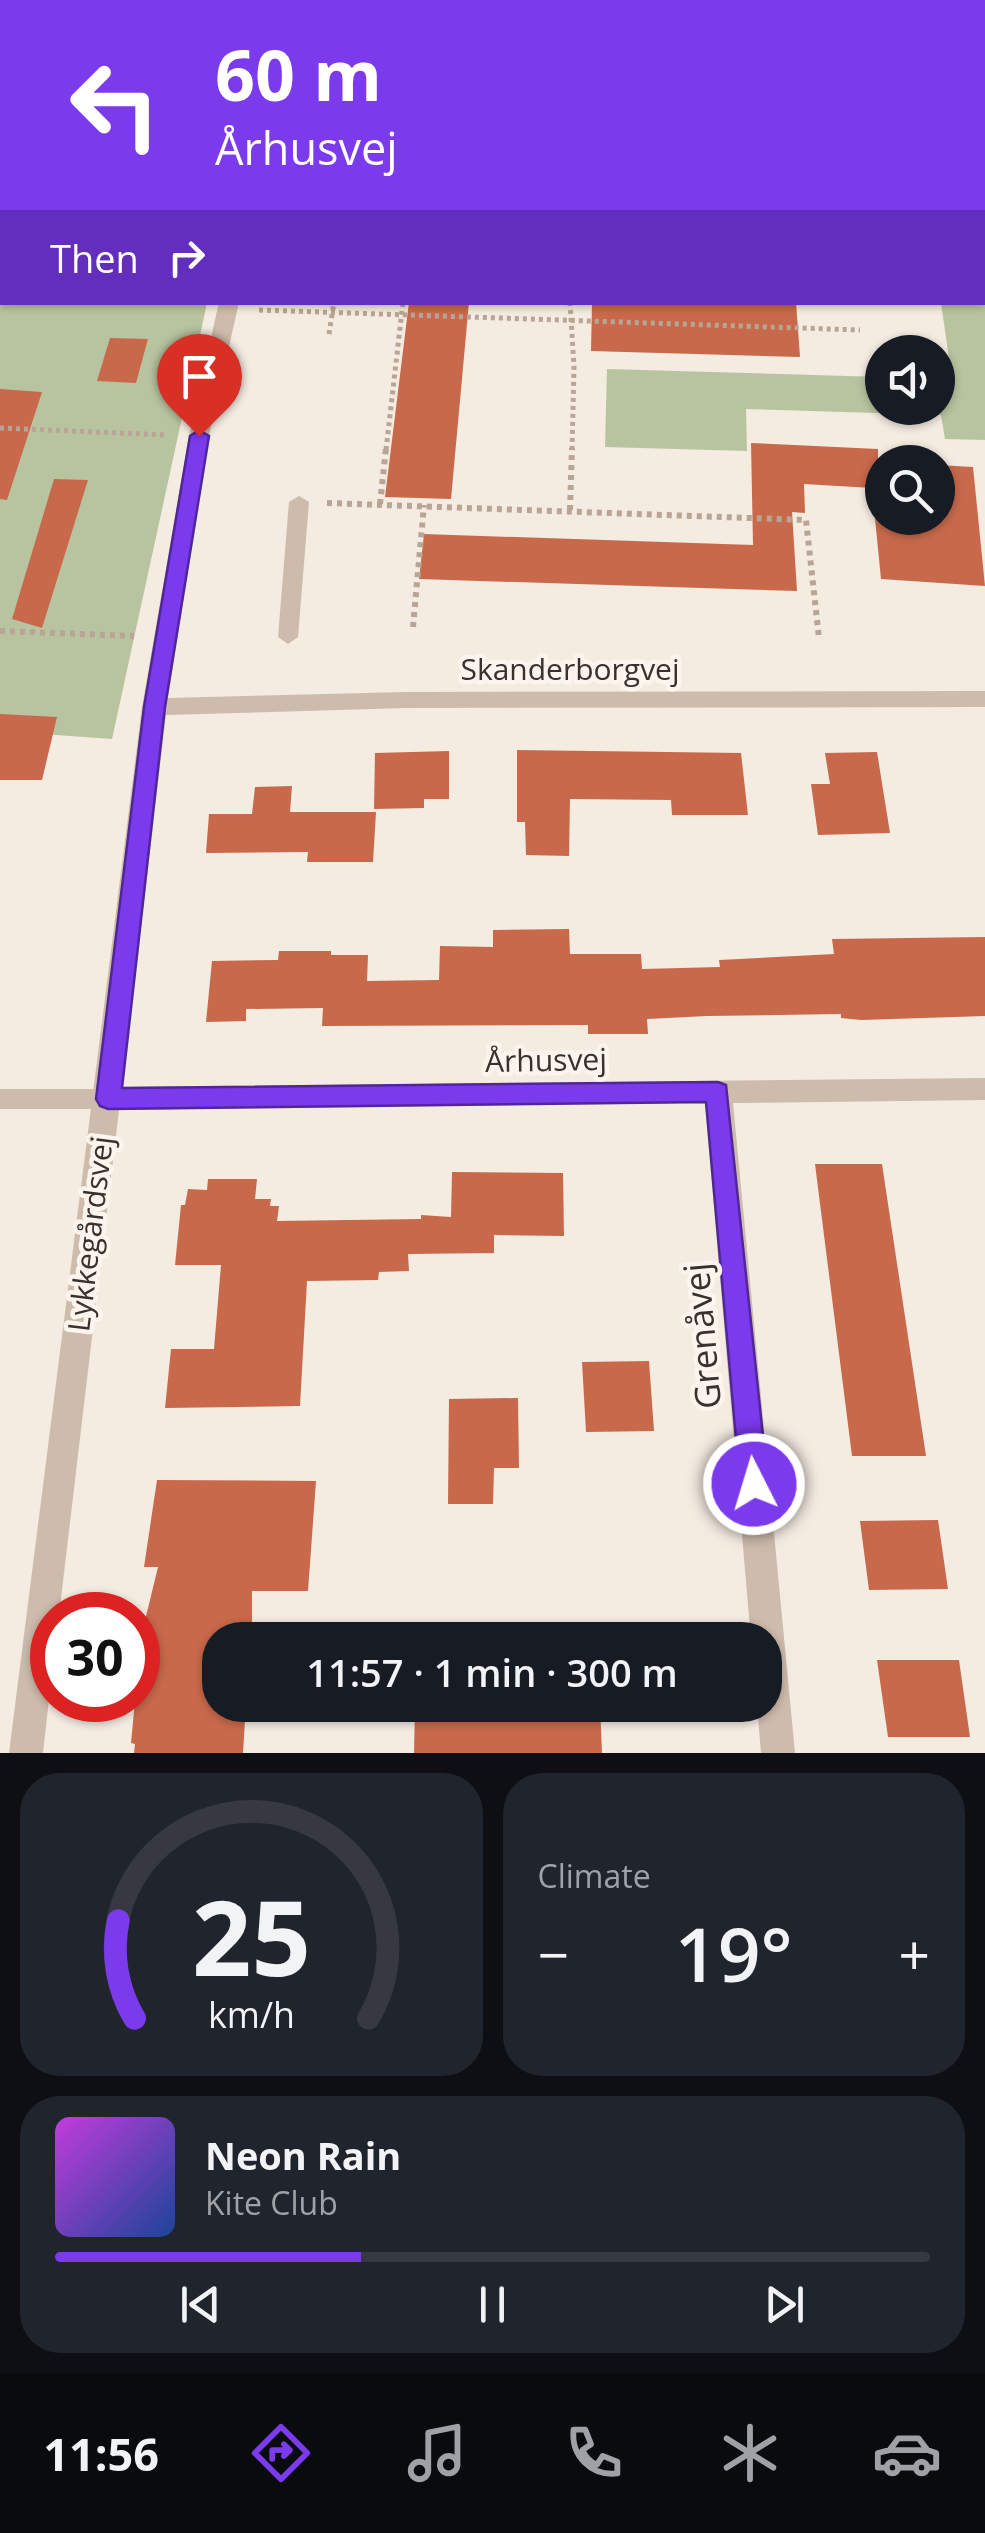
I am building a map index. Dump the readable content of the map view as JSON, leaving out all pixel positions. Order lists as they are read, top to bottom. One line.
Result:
{"streets":{"street":["Skanderborgvej","Århusvej","Lykkegårdsvej","Grenåvej"]},"crossings":[["Skanderborgvej","Lykkegårdsvej"],["Århusvej","Lykkegårdsvej"],["Århusvej","Grenåvej"]],"page":{"turn":["60 m","Århusvej"],"then":"Then","limit":"30","trip":"11:57 · 1 min · 300 m","tile":"Climate","heat":["−","19°","+"],"song":["Neon Rain","Kite Club"],"tabs":"11:56","gauge":["25","km/h"]}}
